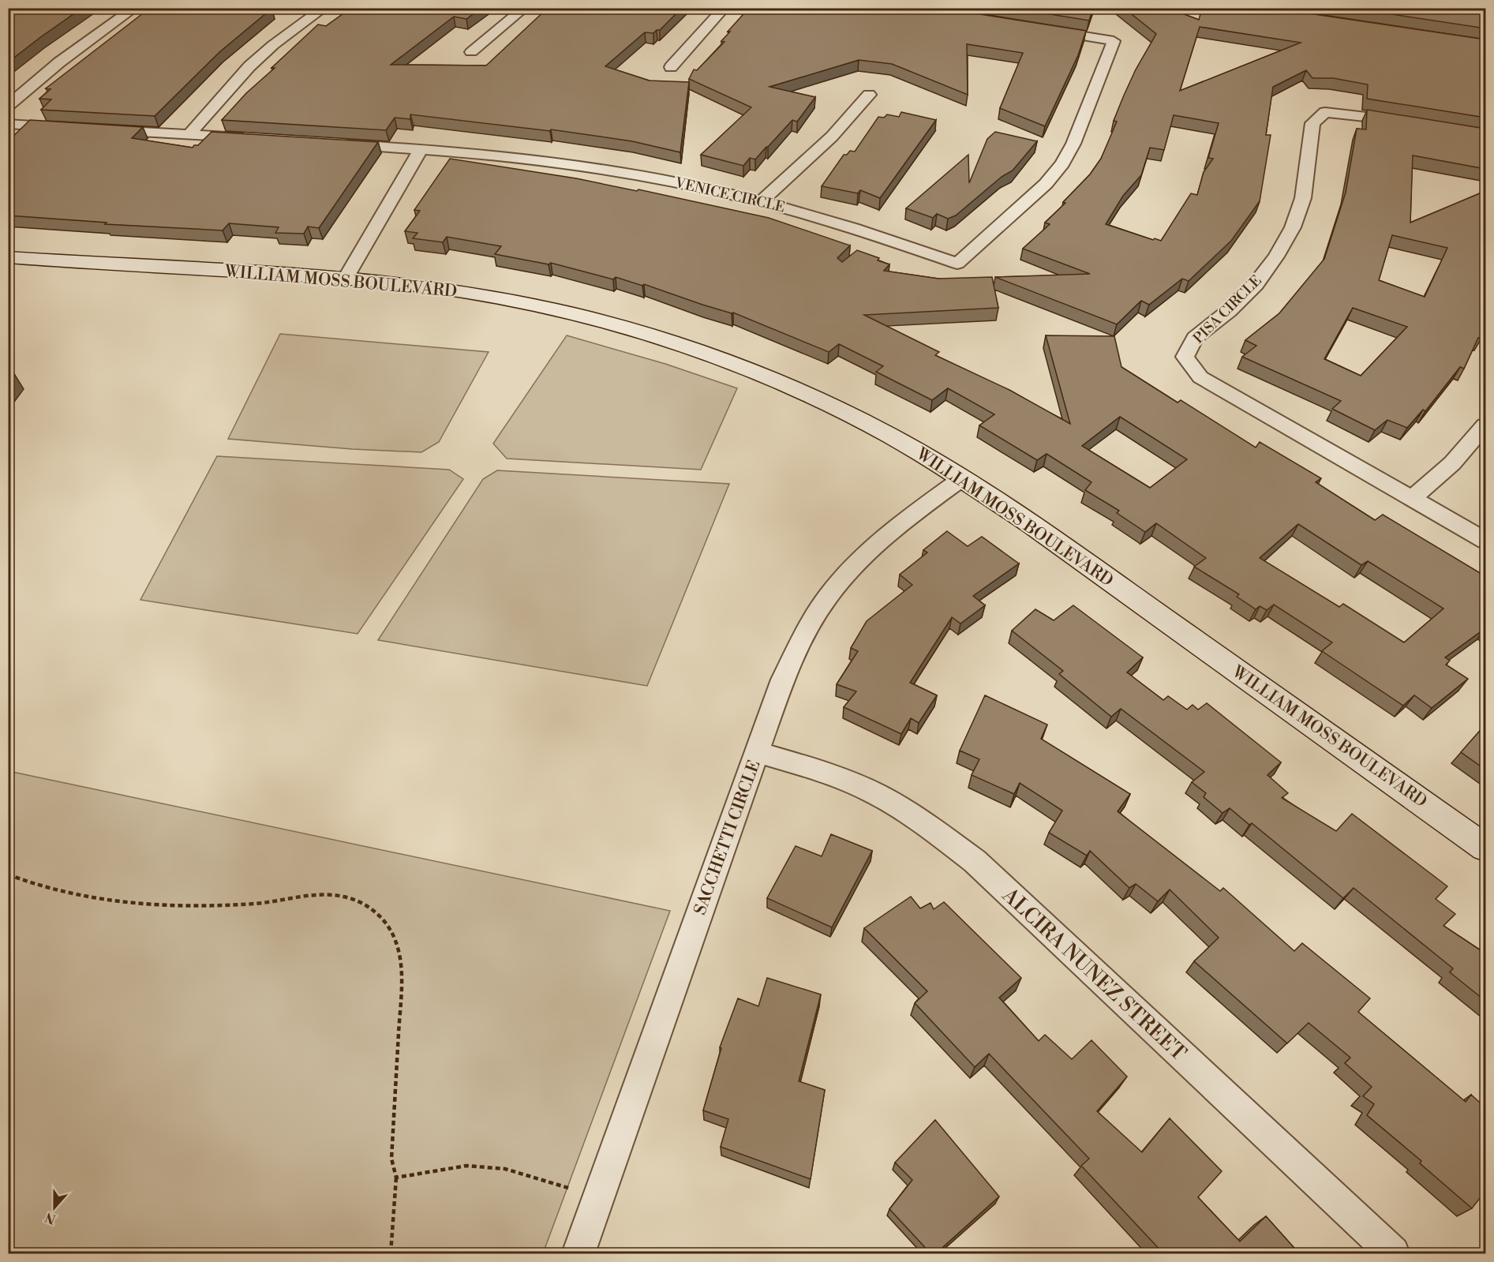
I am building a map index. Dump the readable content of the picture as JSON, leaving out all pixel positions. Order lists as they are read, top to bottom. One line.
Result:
{"streets":{"street":["VENICE CIRCLE","WILLIAM MOSS BOULEVARD","PISA CIRCLE","SACCHETTI CIRCLE","ALCIRA NUNEZ STREET"]},"crossings":[["WILLIAM MOSS BOULEVARD","SACCHETTI CIRCLE"],["SACCHETTI CIRCLE","ALCIRA NUNEZ STREET"]],"north":"bottom"}
